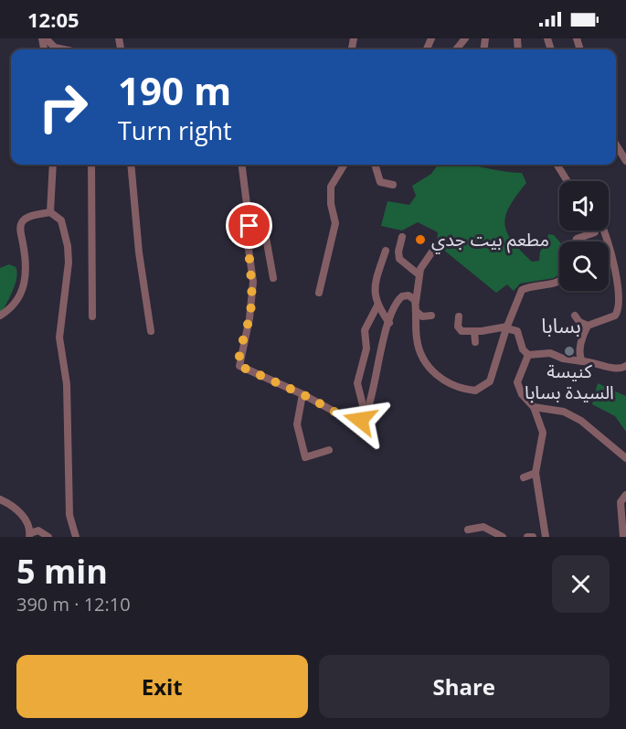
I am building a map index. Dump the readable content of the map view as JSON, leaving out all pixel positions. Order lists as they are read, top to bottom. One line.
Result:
{"districts":["بسابا"],"places":["مطعم بيت جدي","كنيسة السيدة بسابا"],"page":{"status":"12:05","turn":["190 m","Turn right"],"heading":["5 min","390 m · 12:10"],"buttons":["Exit","Share"]}}
